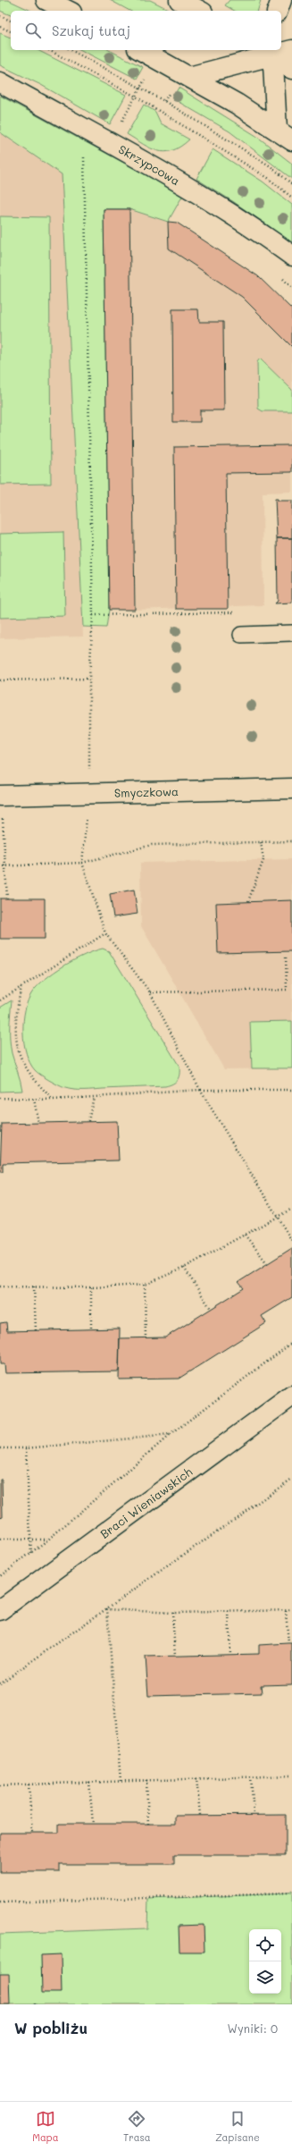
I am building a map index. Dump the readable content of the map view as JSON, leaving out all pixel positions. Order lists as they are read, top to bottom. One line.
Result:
{"streets":{"street":["Skrzypcowa","Smyczkowa","Braci Wieniawskich"]},"page":{"search":"Szukaj tutaj","heading":["W pobliżu","Wyniki: 0"],"nav":["Mapa","Trasa","Zapisane"]}}
